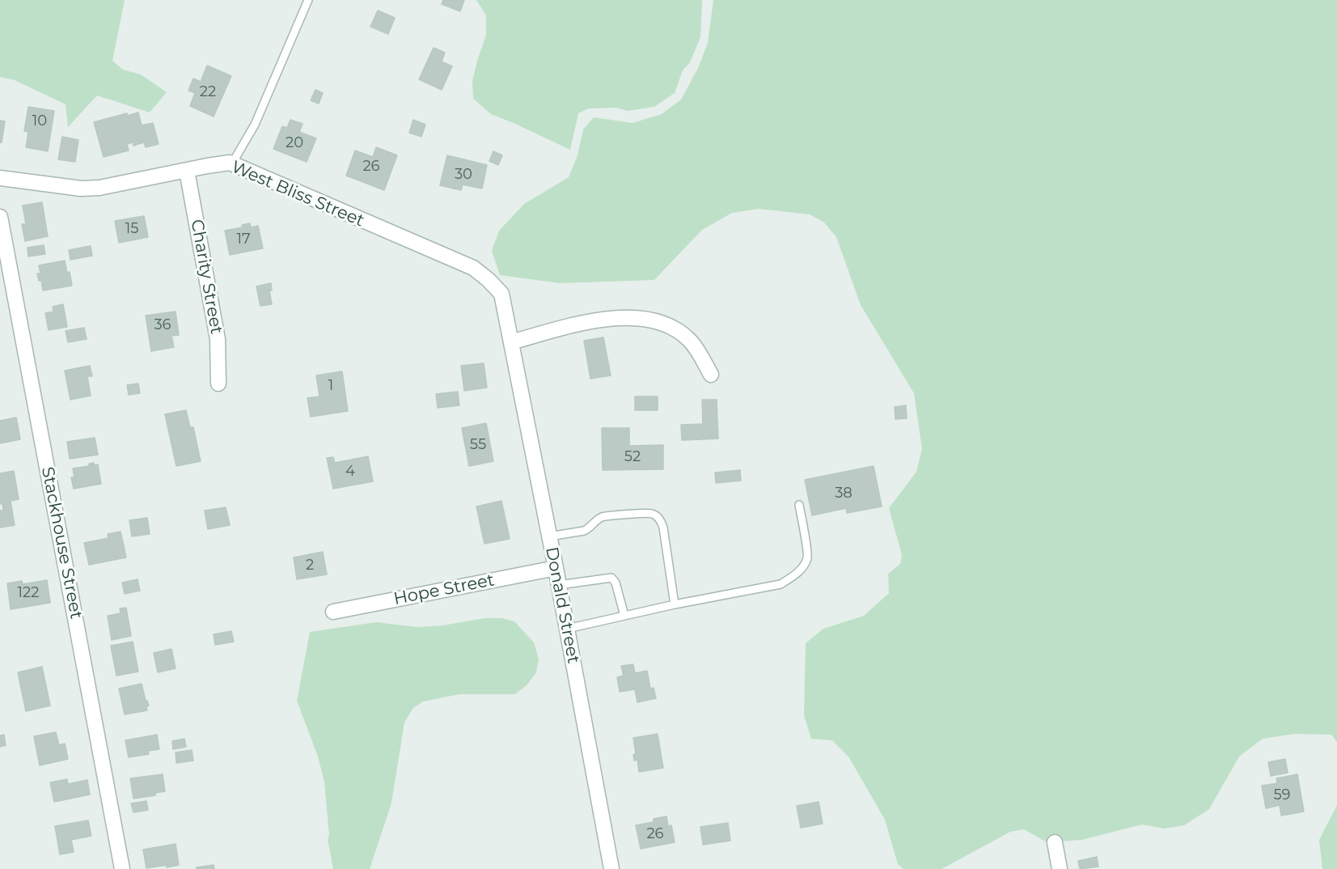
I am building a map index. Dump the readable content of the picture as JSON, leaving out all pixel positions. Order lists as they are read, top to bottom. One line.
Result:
{"streets":{"street":["West Bliss Street","Charity Street","Stackhouse Street","Hope Street","Donald Street"]},"crossings":[["West Bliss Street","Charity Street"],["West Bliss Street","Donald Street"],["Hope Street","Donald Street"]],"house_numbers":["22","10","20","26","30","15","17","36","1","55","52","4","38","2","122","59","26"]}
